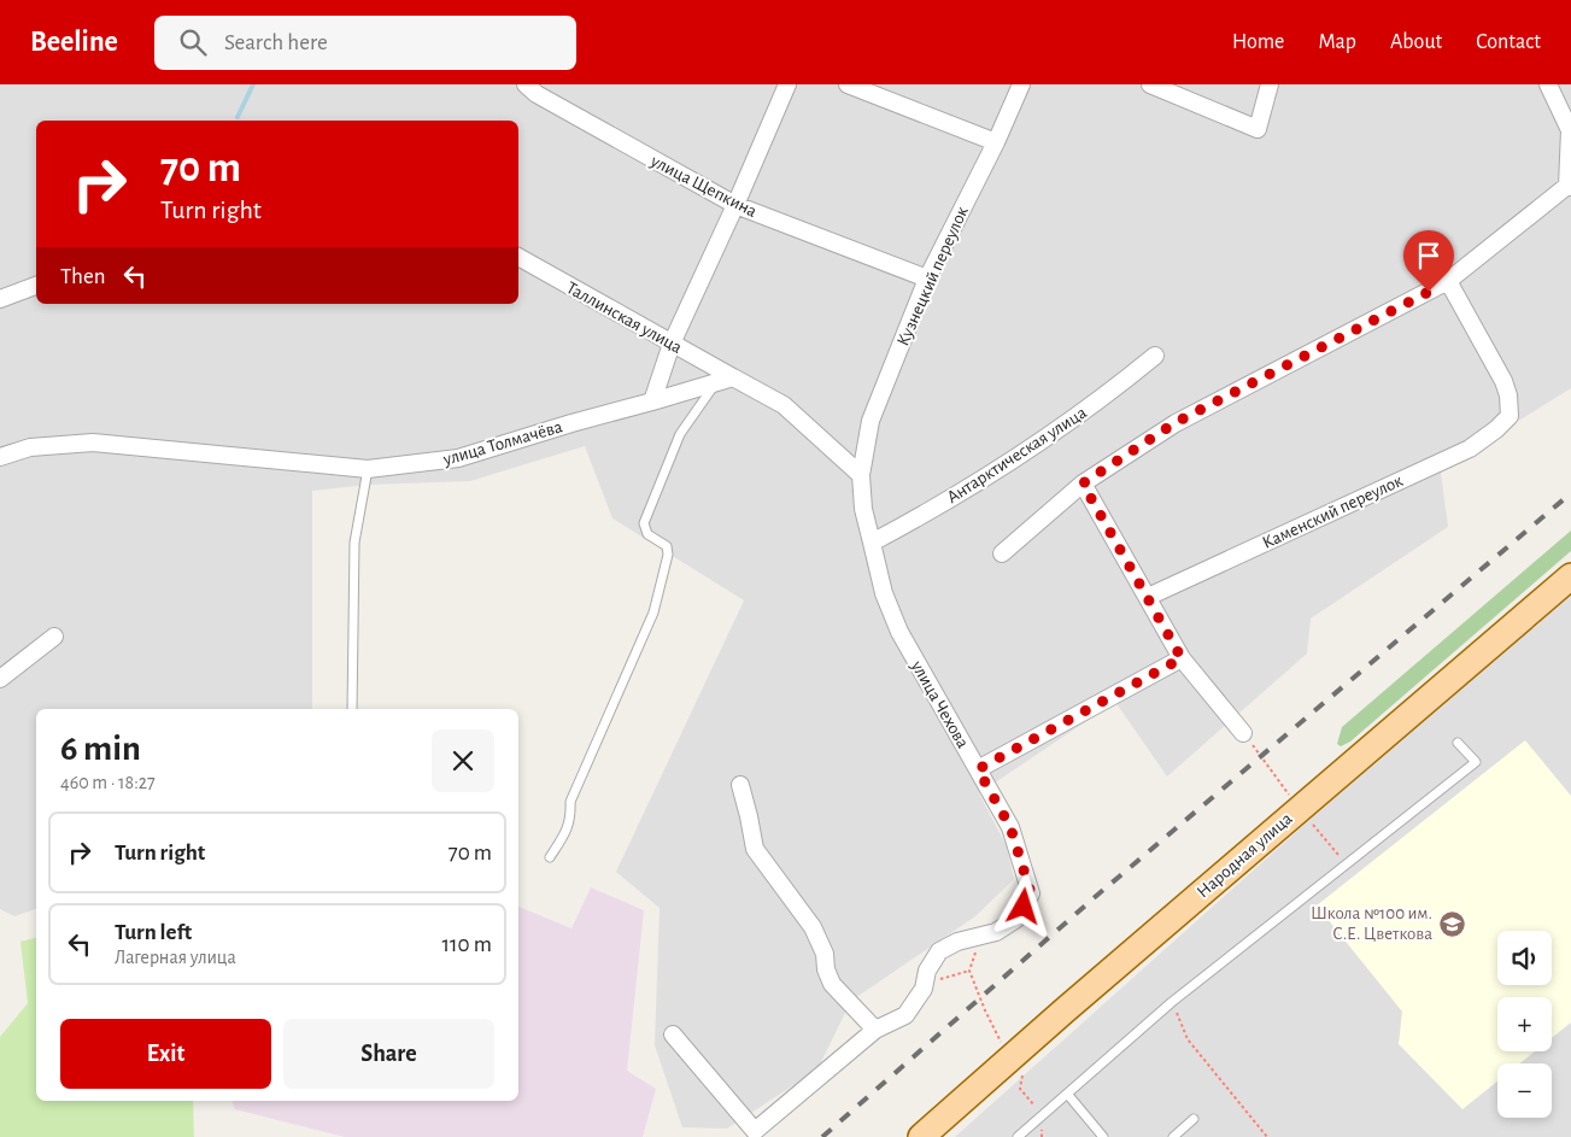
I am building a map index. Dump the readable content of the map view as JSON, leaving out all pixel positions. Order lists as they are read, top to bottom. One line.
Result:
{"streets":{"main road":["Народная улица"],"street":["улица Щепкина","Кузнецкий переулок","Таллинская улица","улица Толмачёва","Антарктическая улица","Каменский переулок","улица Чехова"]},"crossings":[["улица Щепкина","Кузнецкий переулок"],["Кузнецкий переулок","улица Чехова"],["Таллинская улица","улица Толмачёва"],["Антарктическая улица","улица Чехова"]],"places":{"school or university":["Школа №100 им. С.Е. Цветкова"]},"page":{"header":"Beeline","search":"Search here","nav":["Home","Map","About","Contact"],"turn":["70 m","Turn right"],"then":"Then","heading":["6 min","460 m · 18:27"],"list":[{"name":"Turn right","value":"70 m"},{"name":"Turn left","note":"Лагерная улица","value":"110 m"}],"map_buttons":["+","−"],"buttons":["Exit","Share"]}}
